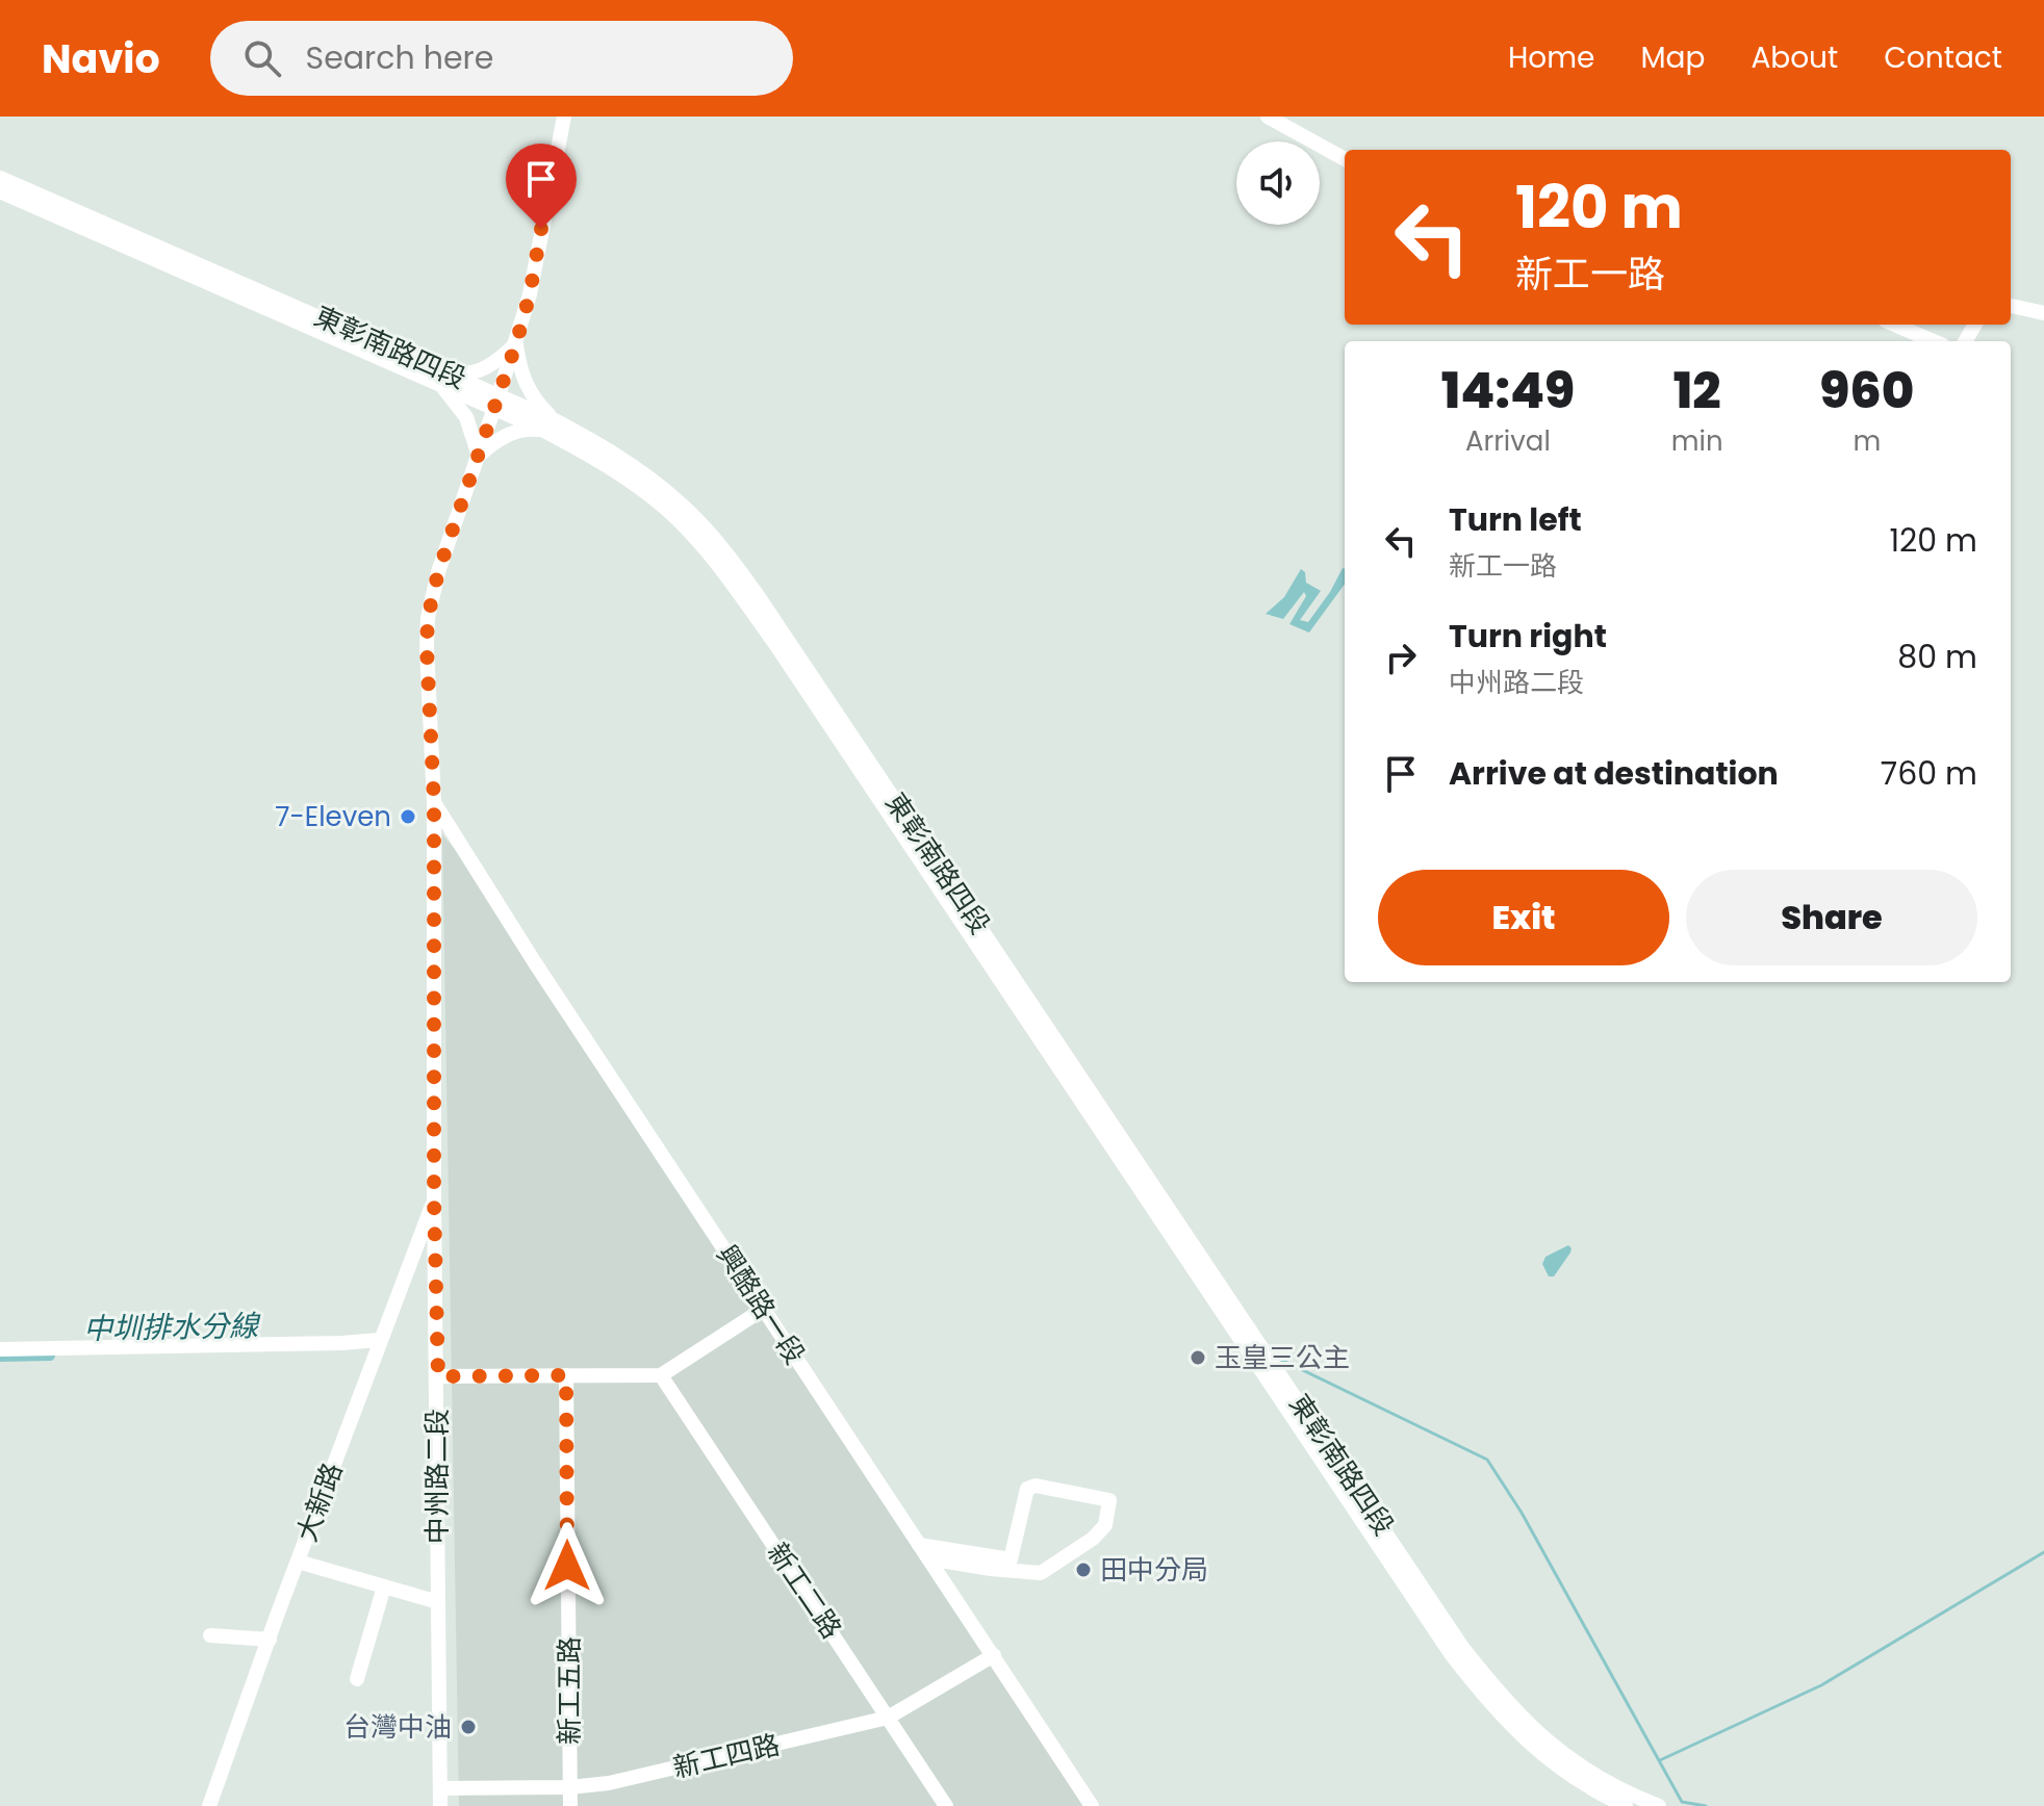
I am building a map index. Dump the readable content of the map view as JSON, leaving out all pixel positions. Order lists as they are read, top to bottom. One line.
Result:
{"streets":{"street":["東彰南路四段","興酪路一段","中州路二段","大新路","新工二路","新工五路","新工四路"]},"crossings":[["東彰南路四段","中州路二段"],["興酪路一段","中州路二段"],["興酪路一段","新工四路"],["中州路二段","大新路"],["中州路二段","新工四路"],["新工二路","新工四路"],["新工五路","新工四路"]],"water":["中圳排水分線"],"places":["7-Eleven","玉皇三公主","田中分局","台灣中油"],"page":{"header":"Navio","search":"Search here","nav":["Home","Map","About","Contact"],"turn":["120 m","新工一路"],"eta":["14:49","Arrival","12","min","960","m"],"list":[{"name":"Turn left","note":"新工一路","value":"120 m"},{"name":"Turn right","note":"中州路二段","value":"80 m"},{"name":"Arrive at destination","value":"760 m"}],"buttons":["Exit","Share"]}}
